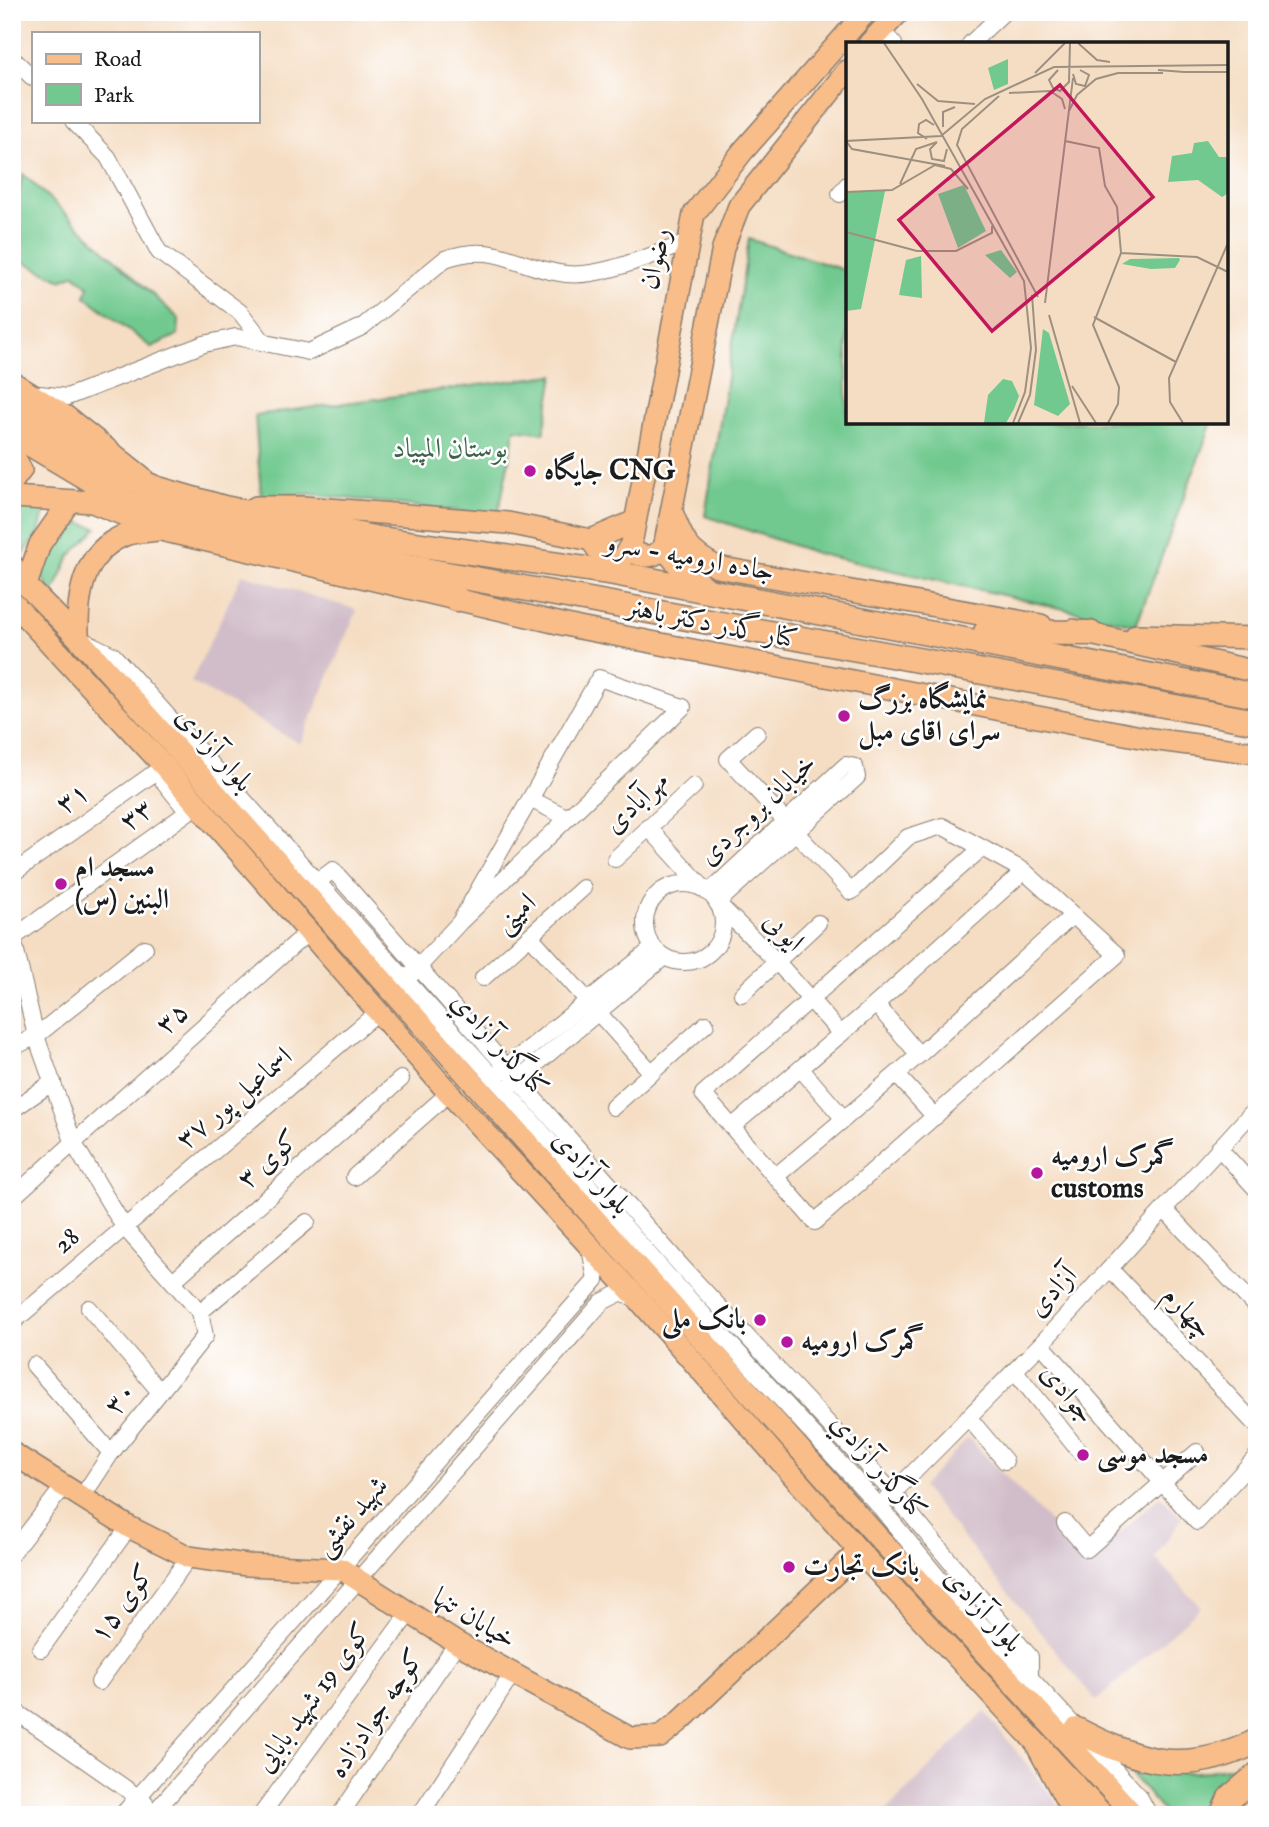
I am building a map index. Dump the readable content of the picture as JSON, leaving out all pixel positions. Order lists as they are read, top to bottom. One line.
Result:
{"streets":{"highway":["جاده ارومیه - سرو"],"main road":["رضوان","کنار گذر دکتر باهنر","بلوار آزادی","خیابان تنها"],"street":["۳۱","مهرآبادی","خیابان بروجردی","۳۳","امینی","ایوبی","۳۵","کنارگذر آزادي","اسماعیل پور ۳۷","کوی ۳","28","آزادی","چهارم","جوادی","۳۰","شهید نقشی","کوی ۱۵","کوی 19 شهید بابایی","کوچه جوادزاده"]},"crossings":[["رضوان","جاده ارومیه - سرو"],["جاده ارومیه - سرو","کنار گذر دکتر باهنر"],["بلوار آزادی","۳۱"],["بلوار آزادی","۳۳"],["بلوار آزادی","۳۵"],["بلوار آزادی","کنارگذر آزادي"],["بلوار آزادی","اسماعیل پور ۳۷"],["بلوار آزادی","خیابان تنها"],["۳۱","۳۳"],["مهرآبادی","ایوبی"],["خیابان بروجردی","ایوبی"],["کنارگذر آزادي","آزادی"],["اسماعیل پور ۳۷","28"],["آزادی","چهارم"],["آزادی","جوادی"],["شهید نقشی","خیابان تنها"],["خیابان تنها","کوی 19 شهید بابایی"],["خیابان تنها","کوچه جوادزاده"]],"parks":["بوستان المپیاد"],"places":["جایگاه CNG","نمایشگاه بزرگ سرای اقای مبل","مسجد ام البنین (س)","گمرک ارومیه customs","بانک ملى","گمرک ارومیه","مسجد موسی","بانک تجارت"],"legend":["Road","Park"]}
